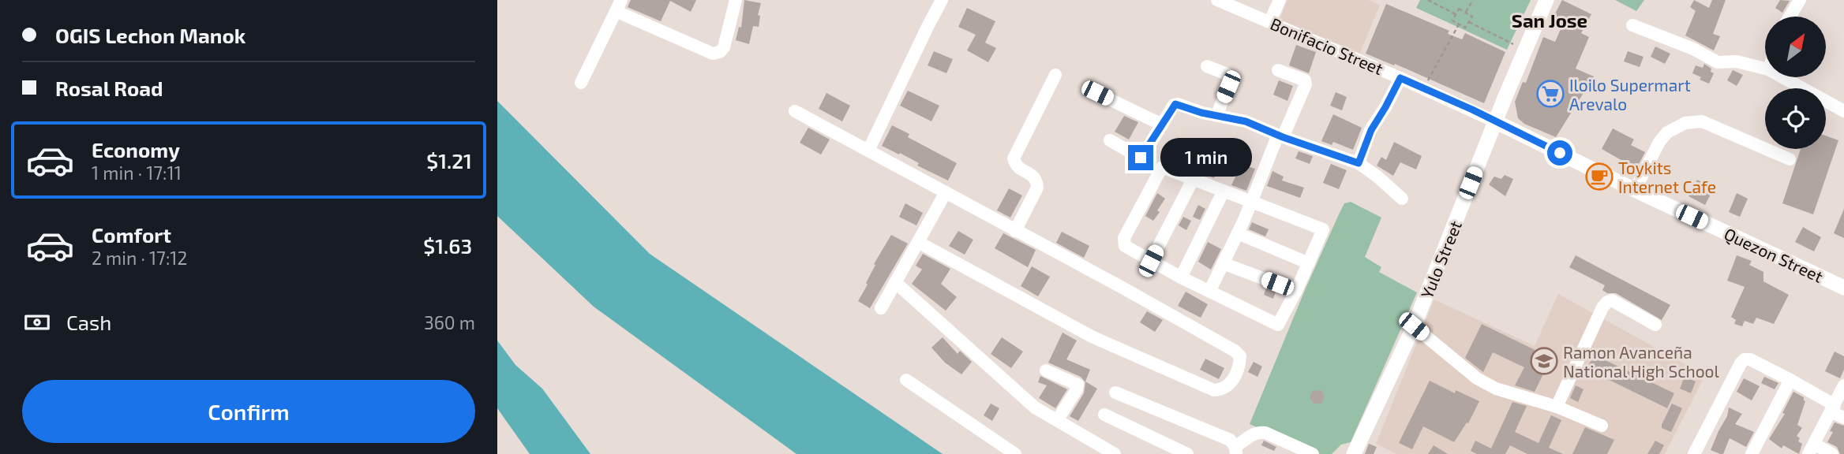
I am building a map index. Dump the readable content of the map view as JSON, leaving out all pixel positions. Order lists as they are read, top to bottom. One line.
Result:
{"streets":{"main road":["Quezon Street","Yulo Street"],"street":["Bonifacio Street"]},"crossings":[["Bonifacio Street","Quezon Street"],["Bonifacio Street","Yulo Street"],["Quezon Street","Yulo Street"]],"districts":["San Jose"],"places":{"supermarket":["Iloilo Supermart Arevalo"],"cafe":["Toykits Internet Cafe"],"school or university":["Ramon Avanceña National High School"]},"north":"top right","page":{"banner":["OGIS Lechon Manok","Rosal Road"],"list":[{"name":"Economy","note":"1 min · 17:11","value":"$1.21"},{"name":"Comfort","note":"2 min · 17:12","value":"$1.63"}],"bubble":"1 min","pay":["Cash","360 m"],"buttons":"Confirm"}}
